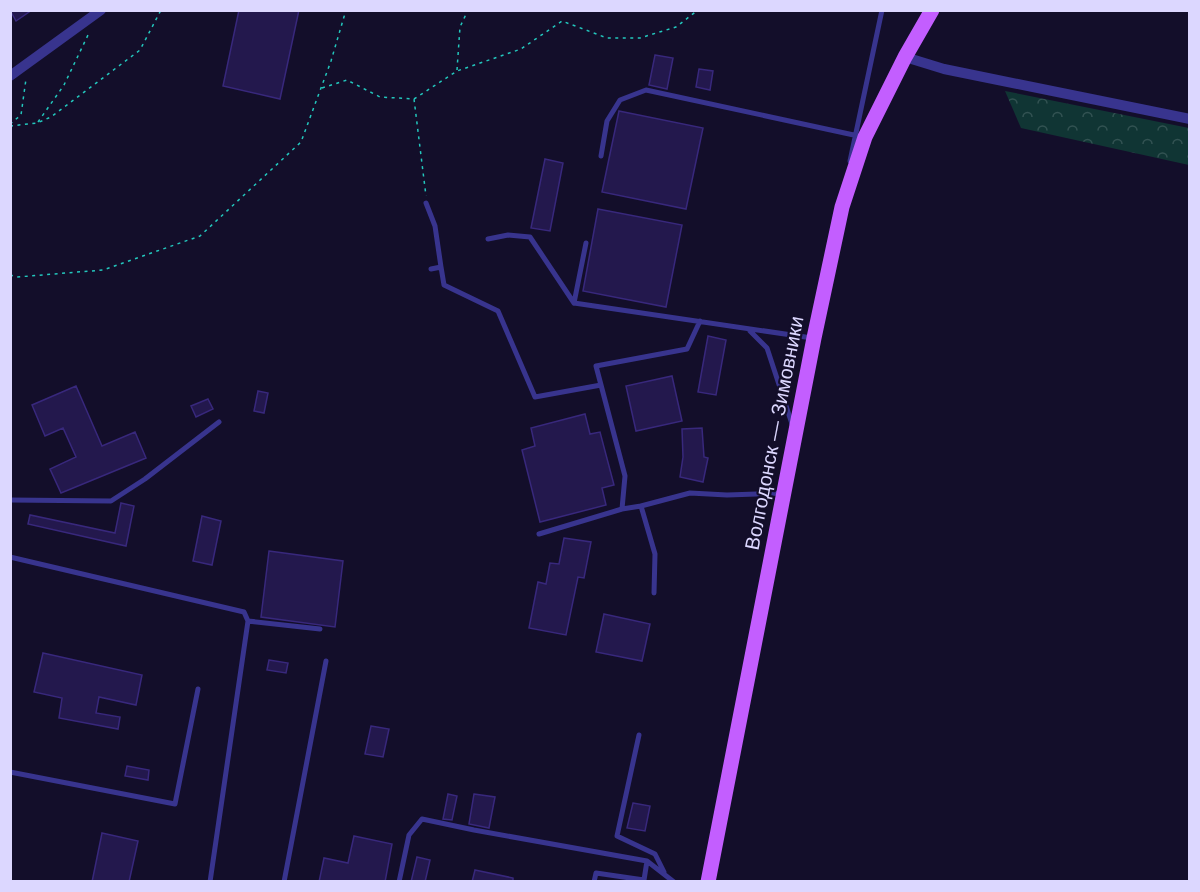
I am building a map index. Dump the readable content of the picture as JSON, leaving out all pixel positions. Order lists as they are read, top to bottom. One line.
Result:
{"streets":{"main road":["Волгодонск — Зимовники"]}}
